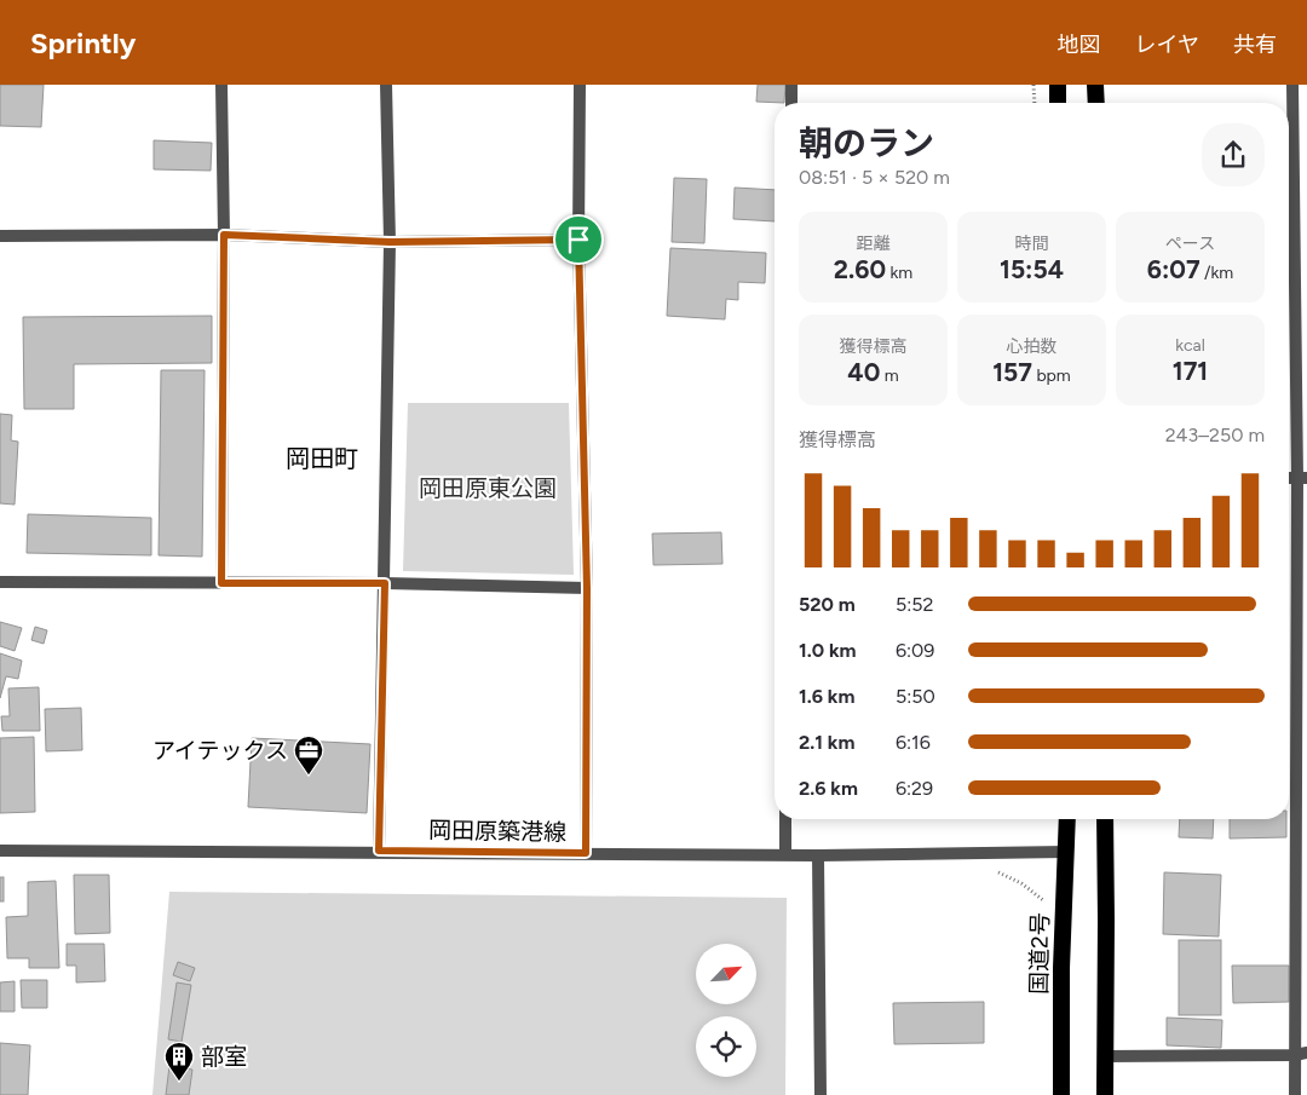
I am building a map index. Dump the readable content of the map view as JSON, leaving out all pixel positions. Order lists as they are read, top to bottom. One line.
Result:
{"streets":{"highway":["国道2号"],"street":["岡田原築港線"]},"crossings":[["岡田原築港線","国道2号"]],"districts":["岡田町"],"parks":["岡田原東公園"],"places":{"office":["アイテックス"],"building":["部室"]},"north":"top right","page":{"header":"Sprintly","nav":["地図","レイヤ","共有"],"heading":["朝のラン","08:51 · 5 × 520 m"],"stats":[["距離","2.60 km"],["時間","15:54"],["ペース","6:07 /km"],["獲得標高","40 m"],["心拍数","157 bpm"],["kcal","171"]],"chart":["獲得標高","243–250 m"],"list":[{"name":"520 m","note":"5:52"},{"name":"1.0 km","note":"6:09"},{"name":"1.6 km","note":"5:50"},{"name":"2.1 km","note":"6:16"},{"name":"2.6 km","note":"6:29"}]}}
